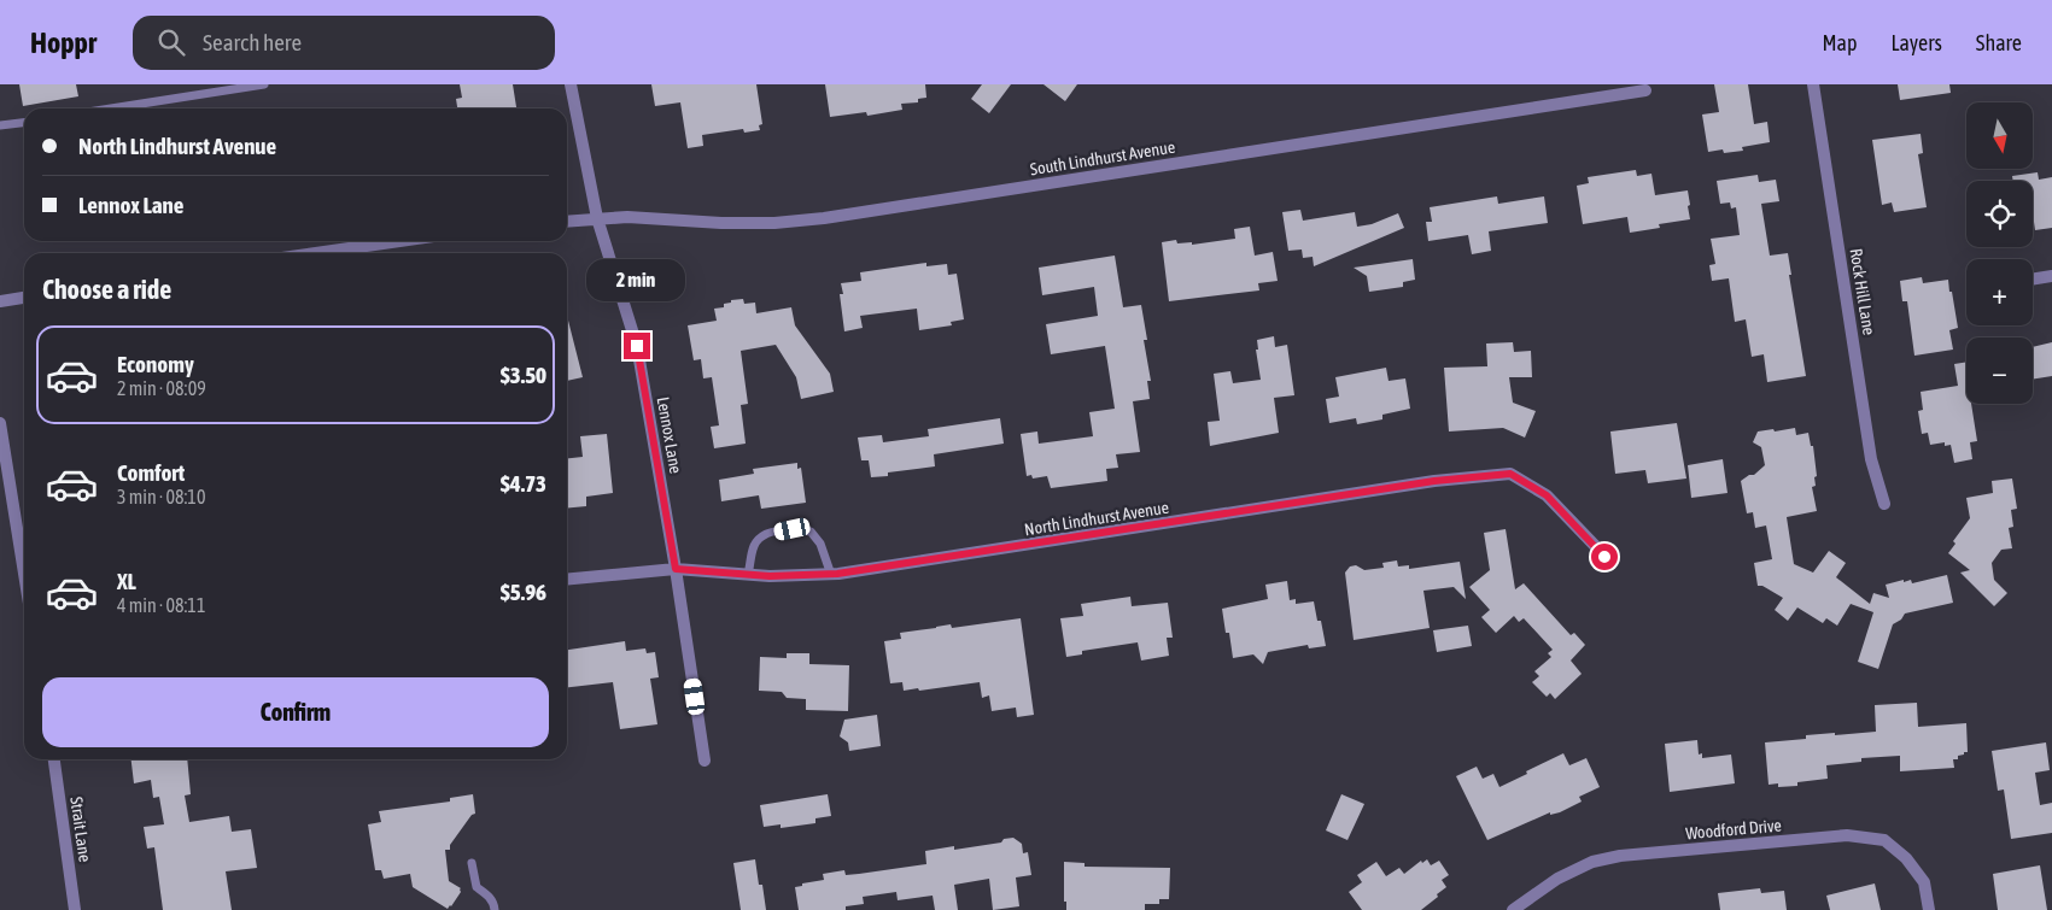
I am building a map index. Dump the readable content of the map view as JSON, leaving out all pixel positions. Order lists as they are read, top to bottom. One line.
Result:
{"streets":{"street":["South Lindhurst Avenue","Rock Hill Lane","Lennox Lane","North Lindhurst Avenue","Strait Lane","Woodford Drive"]},"crossings":[["South Lindhurst Avenue","Lennox Lane"],["Lennox Lane","North Lindhurst Avenue"]],"north":"bottom","page":{"header":"Hoppr","search":"Search here","nav":["Map","Layers","Share"],"map_buttons":["+","−"],"banner":["North Lindhurst Avenue","Lennox Lane"],"heading":"Choose a ride","bubble":"2 min","list":[{"name":"Economy","note":"2 min · 08:09","value":"$3.50"},{"name":"Comfort","note":"3 min · 08:10","value":"$4.73"},{"name":"XL","note":"4 min · 08:11","value":"$5.96"}],"buttons":"Confirm"}}
